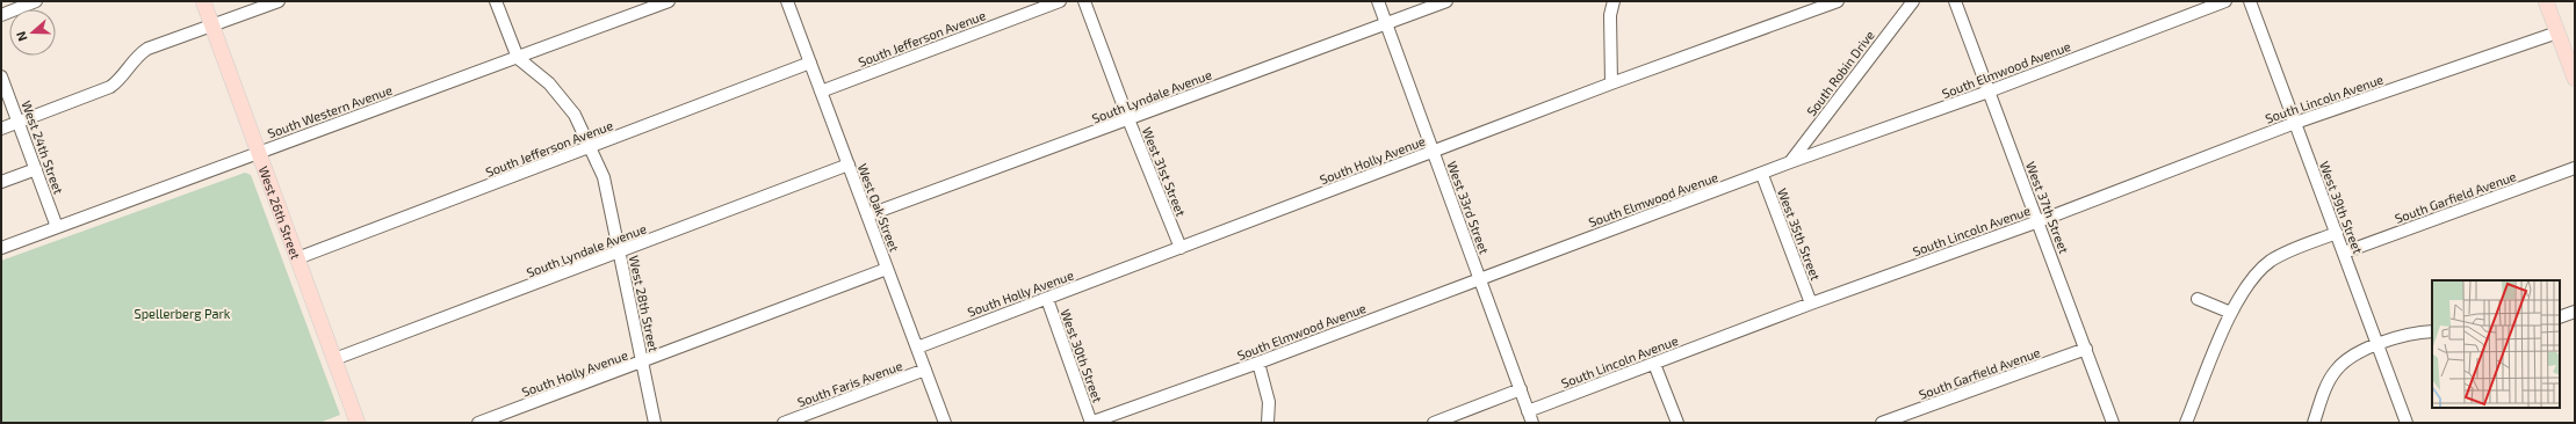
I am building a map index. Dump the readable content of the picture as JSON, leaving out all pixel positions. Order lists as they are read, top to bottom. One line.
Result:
{"streets":{"main road":["West 26th Street"],"street":["South Jefferson Avenue","South Elmwood Avenue","South Robin Drive","South Lyndale Avenue","South Lincoln Avenue","South Western Avenue","West 24th Street","South Holly Avenue","West 31st Street","South Garfield Avenue","West Oak Street","West 33rd Street","West 37th Street","West 39th Street","West 35th Street","West 28th Street","West 30th Street","South Faris Avenue"]},"crossings":[["South Jefferson Avenue","West Oak Street"],["South Jefferson Avenue","West 26th Street"],["South Jefferson Avenue","West 28th Street"],["South Elmwood Avenue","South Robin Drive"],["South Elmwood Avenue","West 33rd Street"],["South Elmwood Avenue","West 37th Street"],["South Elmwood Avenue","West 35th Street"],["South Elmwood Avenue","West 30th Street"],["South Lyndale Avenue","West 31st Street"],["South Lyndale Avenue","West Oak Street"],["South Lyndale Avenue","West 33rd Street"],["South Lyndale Avenue","West 26th Street"],["South Lyndale Avenue","West 28th Street"],["South Lincoln Avenue","West 33rd Street"],["South Lincoln Avenue","West 37th Street"],["South Lincoln Avenue","West 39th Street"],["South Lincoln Avenue","West 35th Street"],["South Western Avenue","West 24th Street"],["South Western Avenue","West 26th Street"],["South Western Avenue","West 28th Street"],["South Holly Avenue","West 31st Street"],["South Holly Avenue","West Oak Street"],["South Holly Avenue","West 33rd Street"],["South Holly Avenue","West 28th Street"],["South Holly Avenue","West 30th Street"],["South Garfield Avenue","West 37th Street"],["South Garfield Avenue","West 39th Street"],["West Oak Street","South Faris Avenue"]],"parks":["Spellerberg Park"],"north":"left"}
